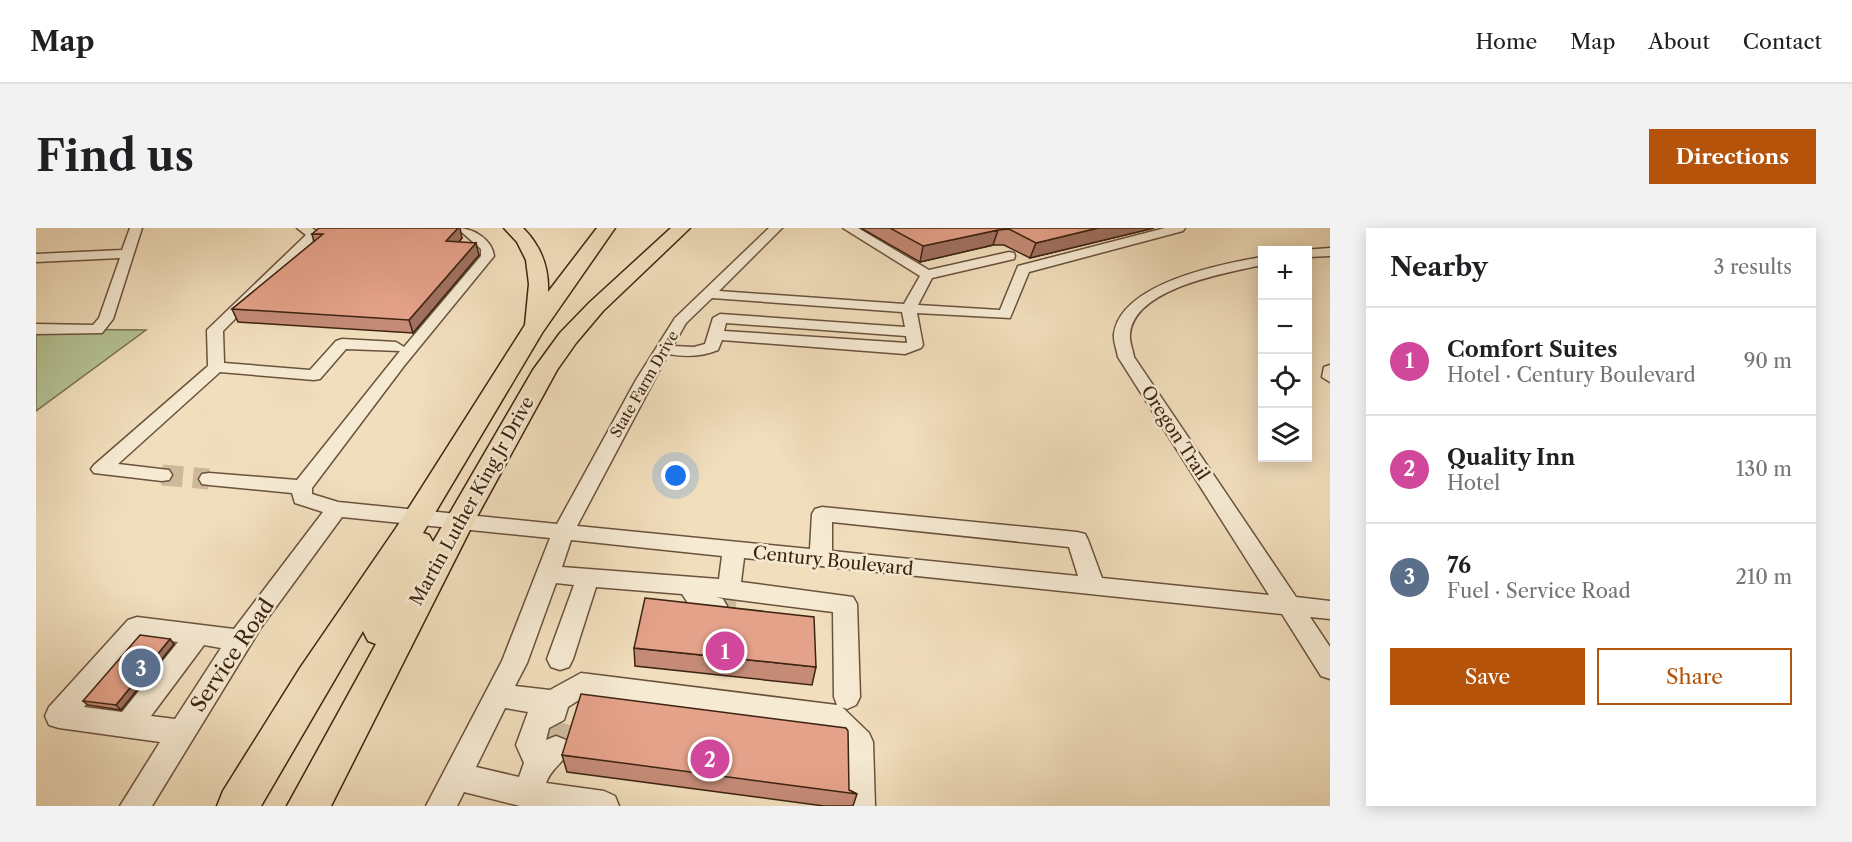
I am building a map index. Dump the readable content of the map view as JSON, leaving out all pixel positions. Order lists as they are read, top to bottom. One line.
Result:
{"streets":{"highway":["Martin Luther King Jr Drive"],"street":["State Farm Drive","Oregon Trail","Century Boulevard","Service Road"]},"crossings":[["State Farm Drive","Century Boulevard"],["Oregon Trail","Century Boulevard"],["Martin Luther King Jr Drive","Century Boulevard"],["Century Boulevard","Service Road"]],"page":{"header":"Map","nav":["Home","Map","About","Contact"],"buttons":["Directions",["Save","Share"]],"title":"Find us","heading":["Nearby","3 results"],"map_buttons":["+","−"],"list":[{"mark":"1","name":"Comfort Suites","note":"Hotel · Century Boulevard","value":"90 m"},{"mark":"2","name":"Quality Inn","note":"Hotel","value":"130 m"},{"mark":"3","name":"76","note":"Fuel · Service Road","value":"210 m"}],"pins":["1","3","2"]}}
